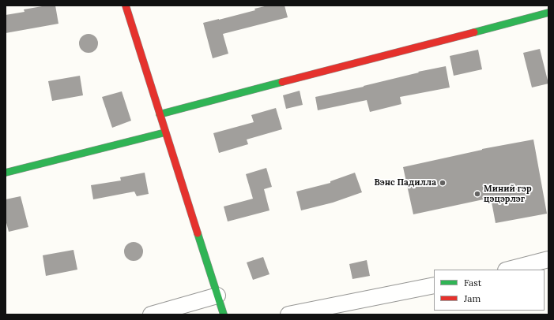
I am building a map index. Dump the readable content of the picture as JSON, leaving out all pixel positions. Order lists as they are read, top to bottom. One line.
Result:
{"places":["Вэнс Падилла","Миний гэр цэцэрлэг"],"legend":["Fast","Jam"]}
